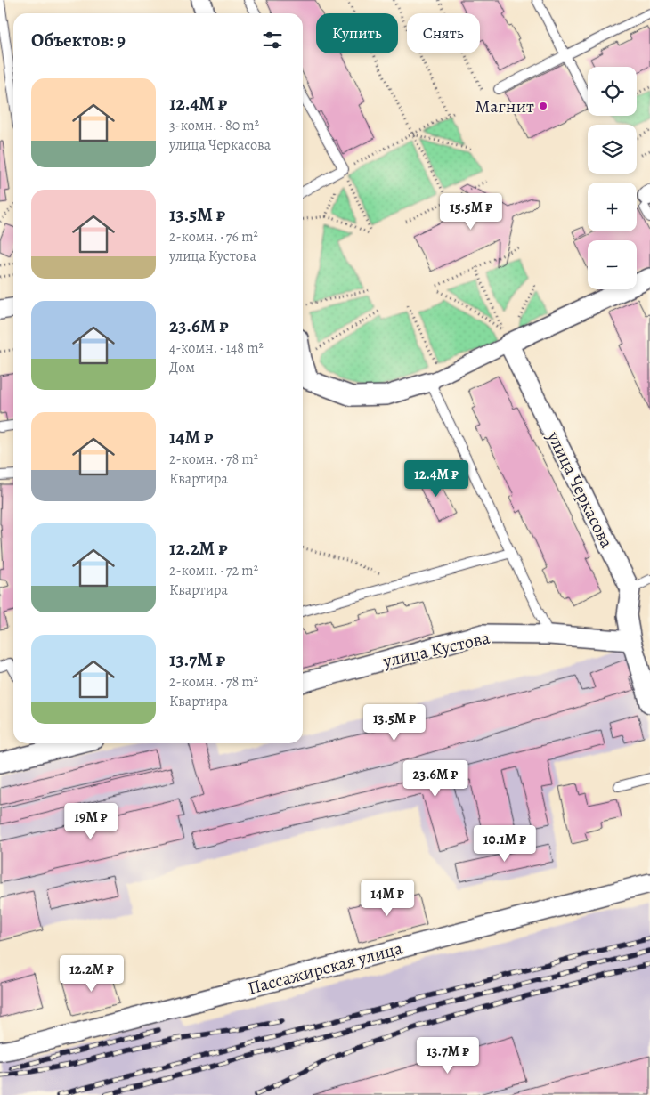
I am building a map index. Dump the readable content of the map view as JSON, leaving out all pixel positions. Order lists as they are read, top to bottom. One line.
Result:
{"streets":{"street":["улица Черкасова","улица Кустова","Пассажирская улица"]},"places":["Магнит"],"page":{"chip":["Купить","Снять"],"heading":"Объектов: 9","map_buttons":["+","−"],"list":[{"name":"12.4M ₽","note":"3-комн. · 80 m² · улица Черкасова"},{"name":"13.5M ₽","note":"2-комн. · 76 m² · улица Кустова"},{"name":"23.6M ₽","note":"4-комн. · 148 m² · Дом"},{"name":"14M ₽","note":"2-комн. · 78 m² · Квартира"},{"name":"12.2M ₽","note":"2-комн. · 72 m² · Квартира"},{"name":"13.7M ₽","note":"2-комн. · 78 m² · Квартира"}],"price":["15.5M ₽","12.4M ₽","13.5M ₽","23.6M ₽","19M ₽","10.1M ₽","14M ₽","12.2M ₽","13.7M ₽"]}}
